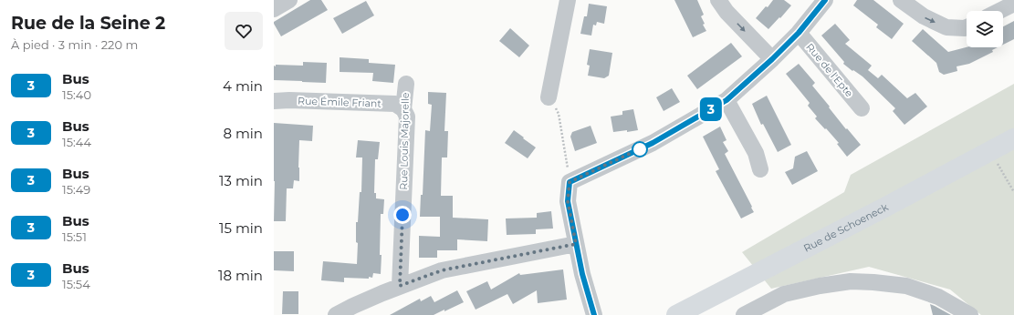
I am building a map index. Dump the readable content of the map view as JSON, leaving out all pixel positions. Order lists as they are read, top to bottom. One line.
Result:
{"streets":{"main road":["Rue de Schoeneck"],"street":["Rue de l'Epte","Rue Émile Friant","Rue Louis Majorelle"]},"crossings":[["Rue Émile Friant","Rue Louis Majorelle"]],"lines":["bus line 3"],"page":{"heading":["Rue de la Seine 2","À pied · 3 min · 220 m"],"on_map":"3","list":[{"mark":"3","name":"Bus","note":"15:40","value":"4 min"},{"mark":"3","name":"Bus","note":"15:44","value":"8 min"},{"mark":"3","name":"Bus","note":"15:49","value":"13 min"},{"mark":"3","name":"Bus","note":"15:51","value":"15 min"},{"mark":"3","name":"Bus","note":"15:54","value":"18 min"}]}}
